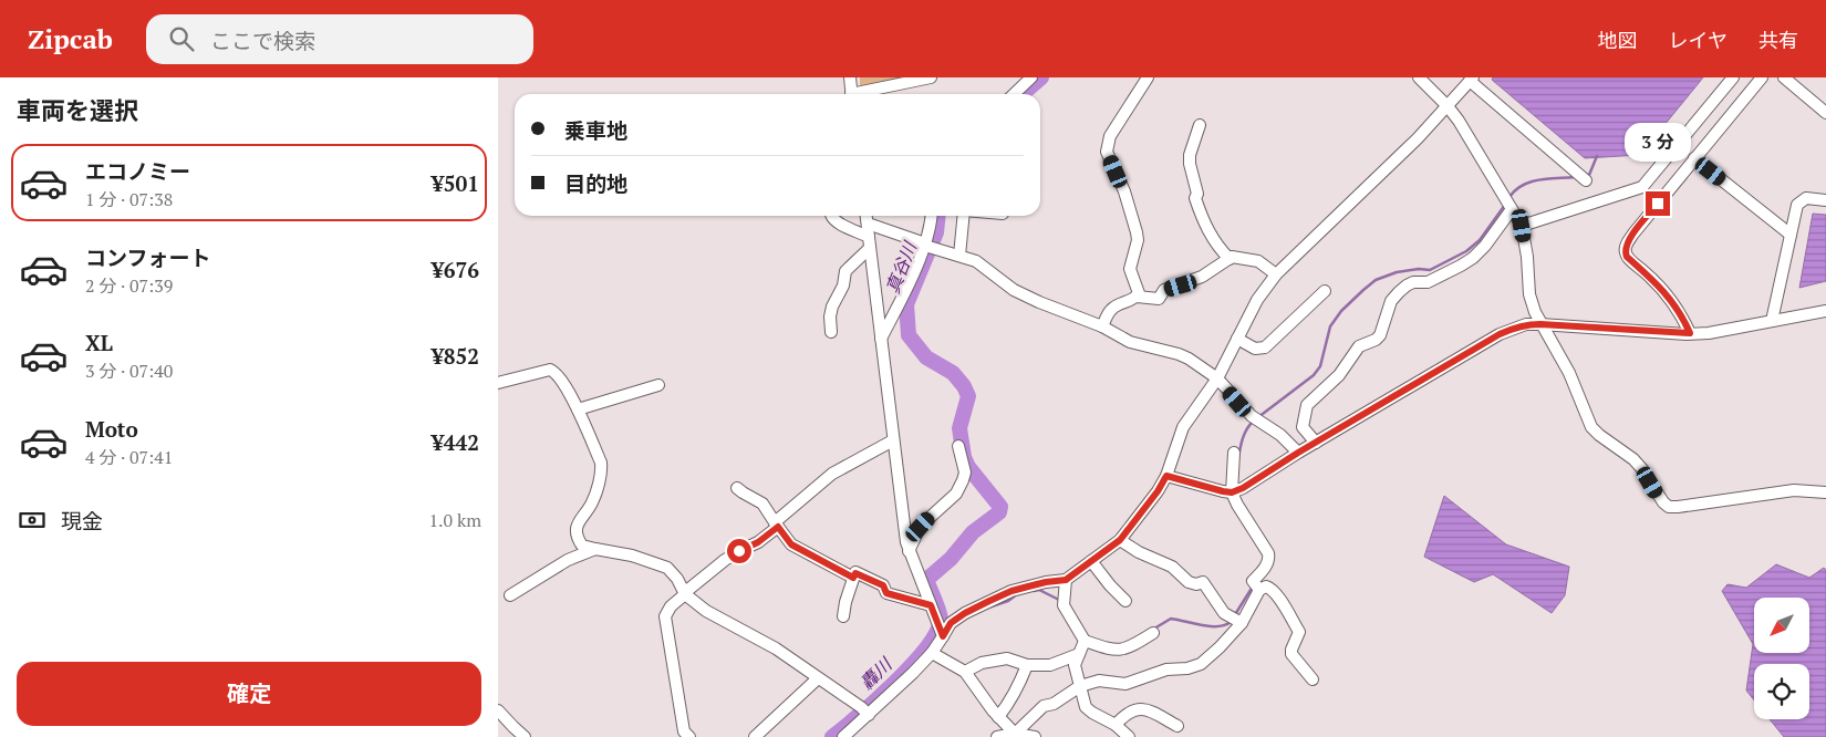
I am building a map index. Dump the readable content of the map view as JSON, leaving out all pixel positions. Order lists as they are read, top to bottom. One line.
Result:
{"water":["真谷川","轟川"],"north":"bottom left","page":{"header":"Zipcab","search":"ここで検索","nav":["地図","レイヤ","共有"],"heading":"車両を選択","banner":["乗車地","目的地"],"bubble":"3 分","list":[{"name":"エコノミー","note":"1 分 · 07:38","value":"¥501"},{"name":"コンフォート","note":"2 分 · 07:39","value":"¥676"},{"name":"XL","note":"3 分 · 07:40","value":"¥852"},{"name":"Moto","note":"4 分 · 07:41","value":"¥442"}],"pay":["現金","1.0 km"],"buttons":"確定"}}
